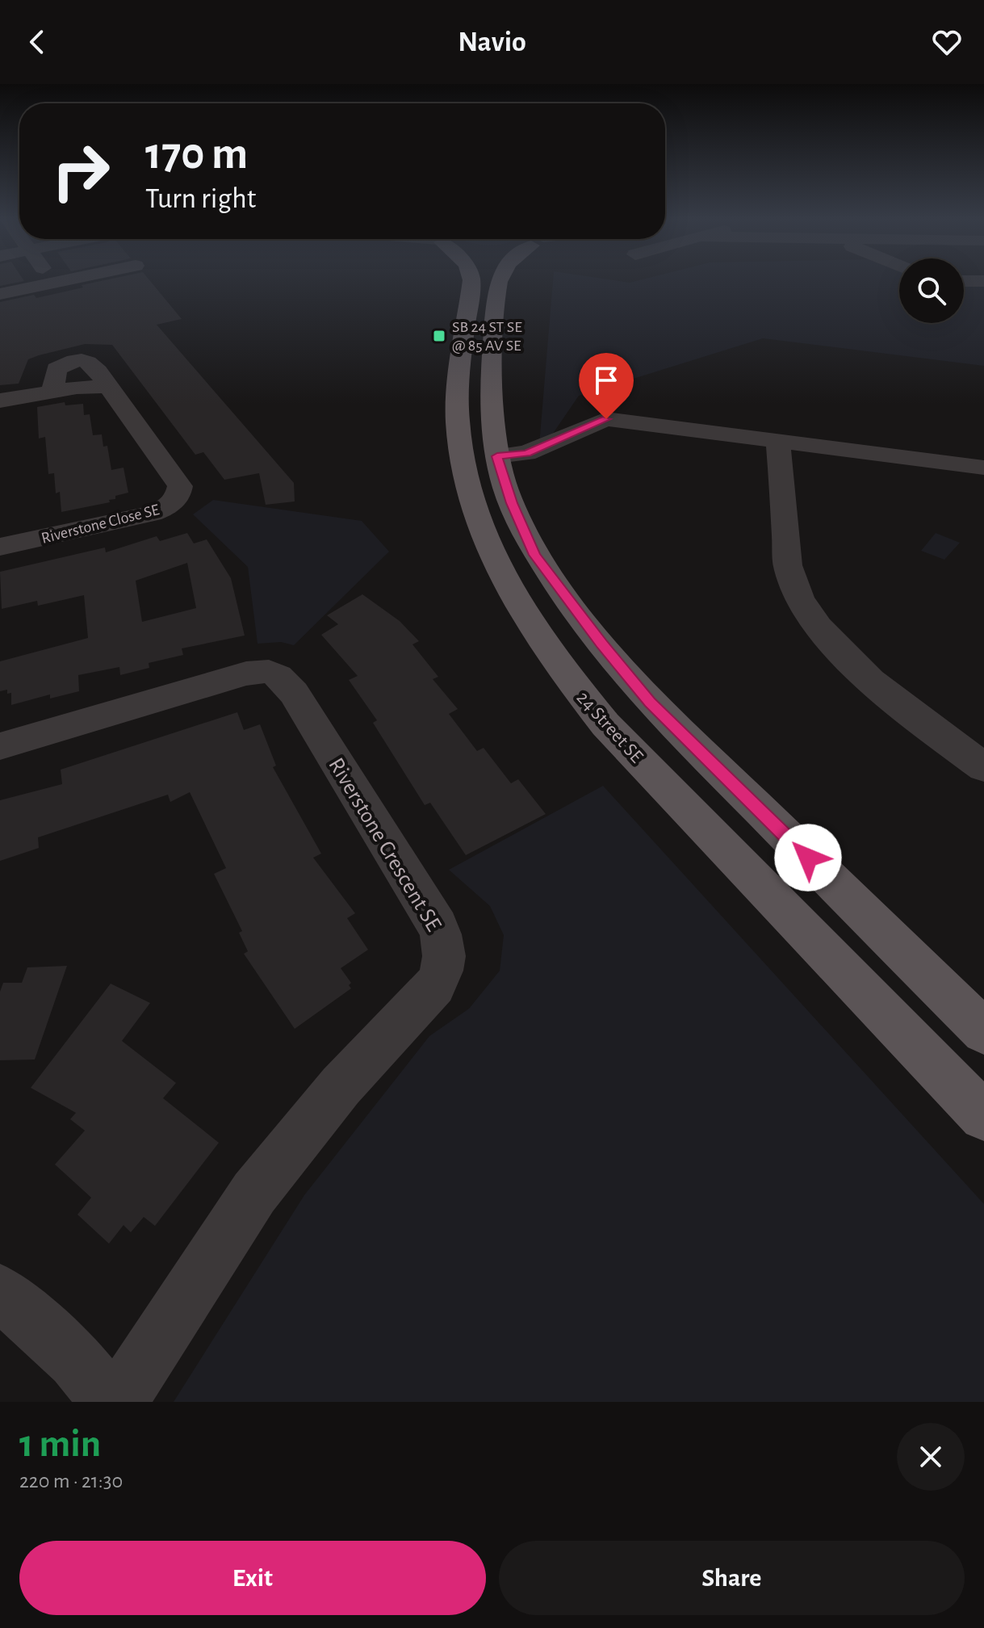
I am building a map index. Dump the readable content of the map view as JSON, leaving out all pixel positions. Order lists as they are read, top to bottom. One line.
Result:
{"streets":{"main road":["24 Street SE"],"street":["Riverstone Close SE","Riverstone Crescent SE"]},"places":{"transit":["SB 24 ST SE @ 85 AV SE"]},"page":{"header":"Navio","turn":["170 m","Turn right"],"heading":["1 min","220 m · 21:30"],"buttons":["Exit","Share"]}}
